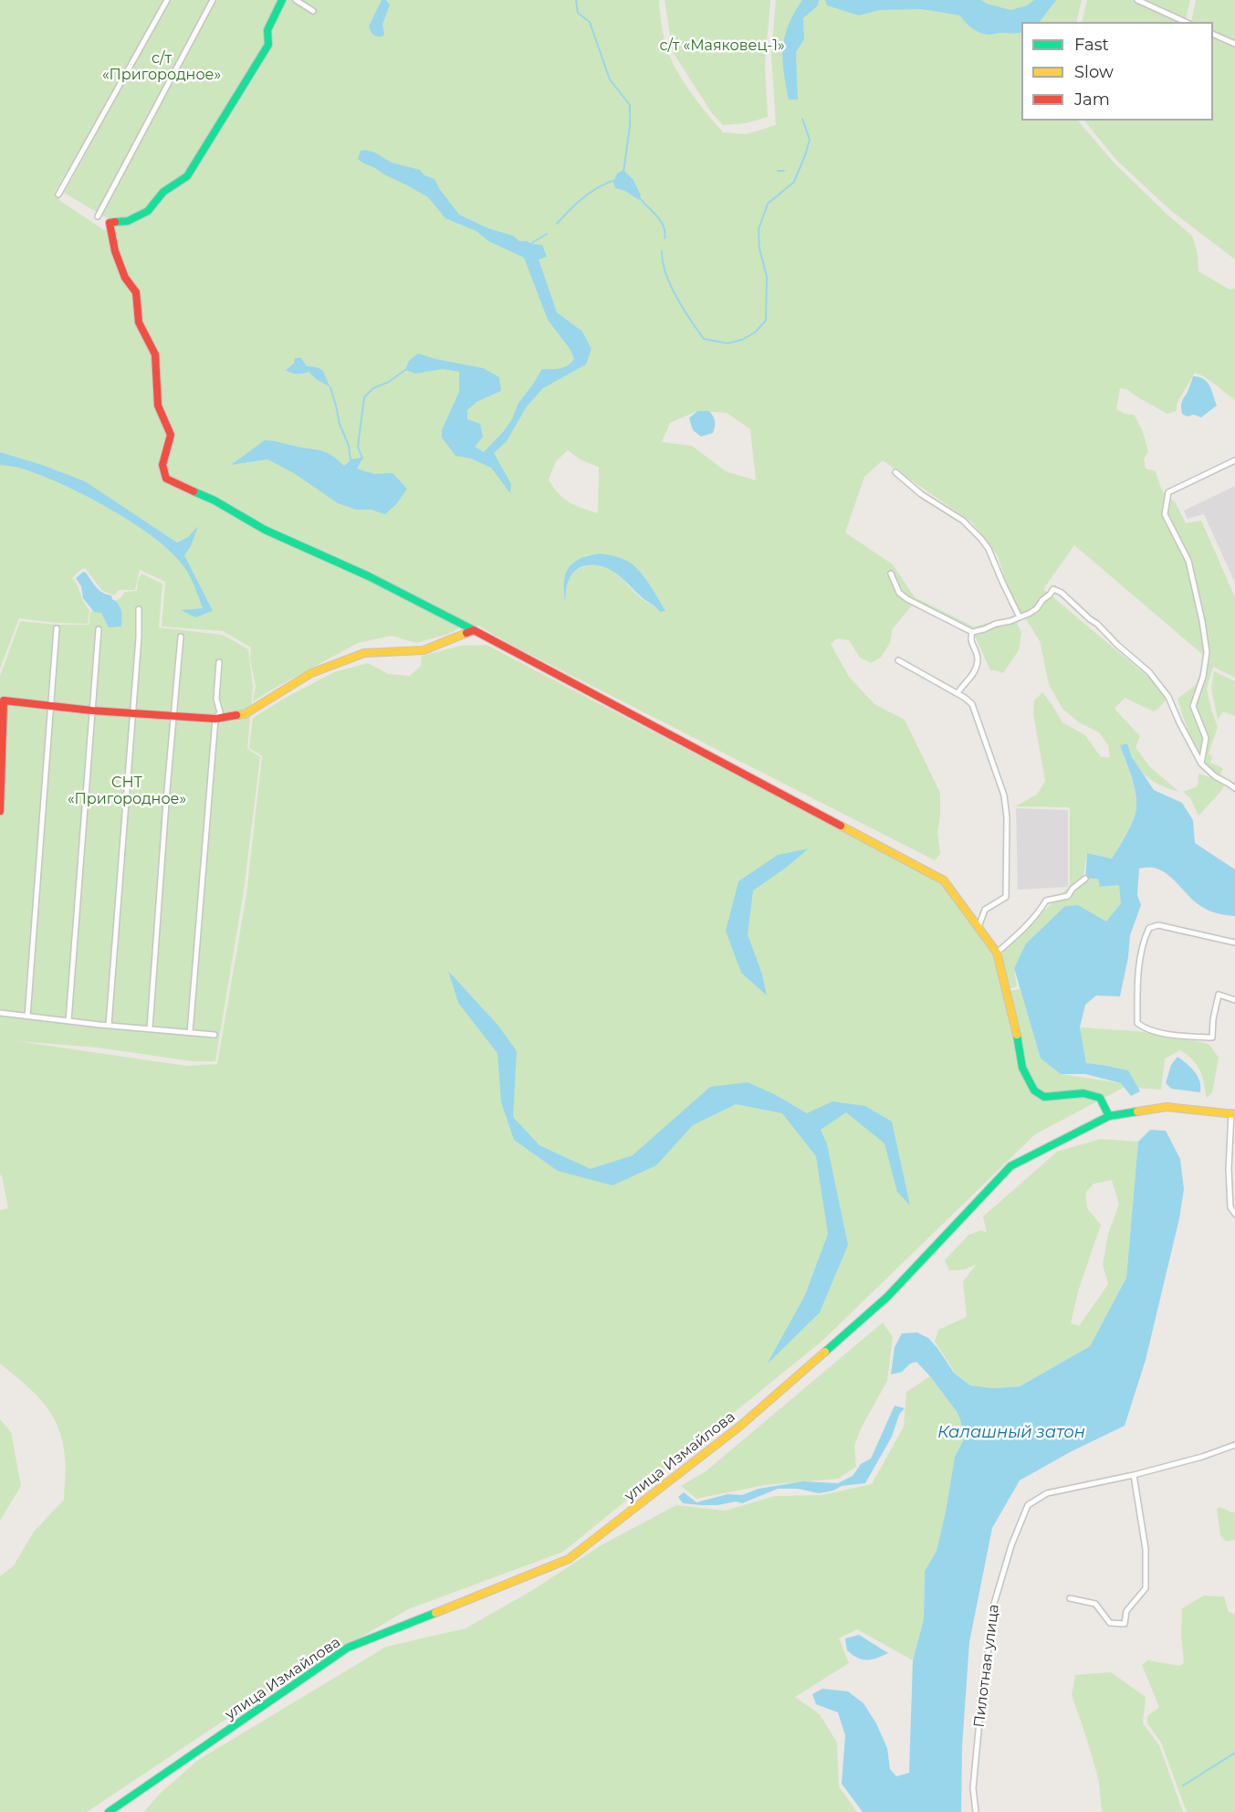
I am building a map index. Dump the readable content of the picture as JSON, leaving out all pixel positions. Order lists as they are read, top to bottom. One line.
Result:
{"streets":{"street":["улица Измайлова","Пилотная улица"]},"water":["Калашный затон"],"parks":["с/т «Маяковец-1»","с/т «Пригородное»","СНТ «Пригородное»"],"legend":["Fast","Slow","Jam"]}
